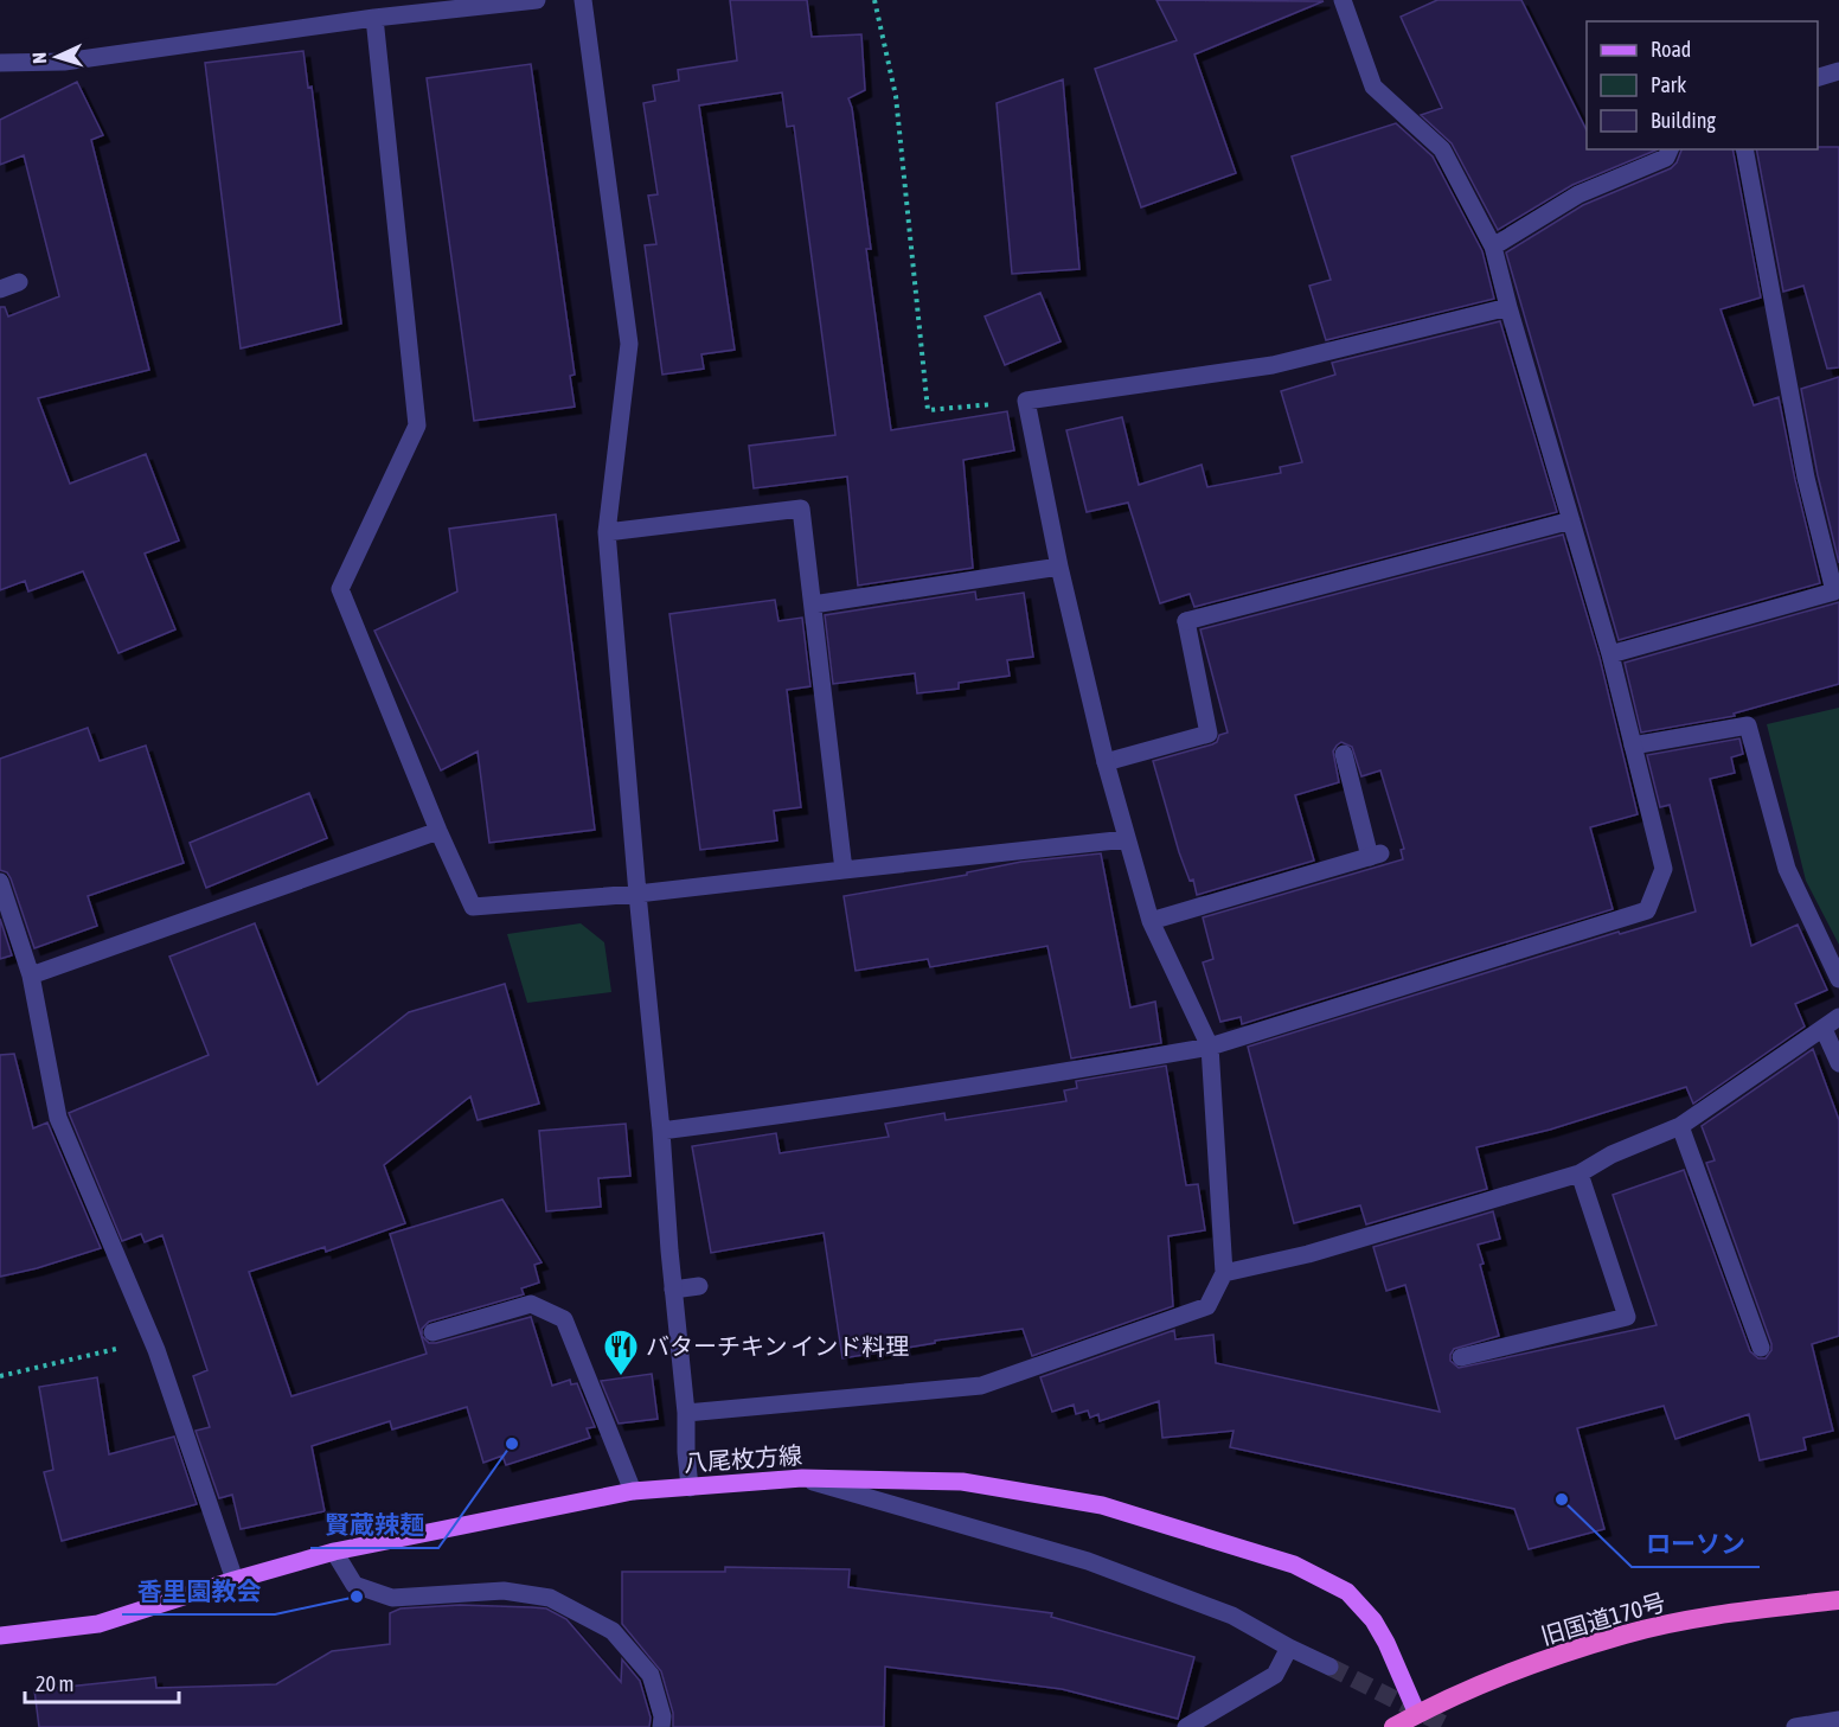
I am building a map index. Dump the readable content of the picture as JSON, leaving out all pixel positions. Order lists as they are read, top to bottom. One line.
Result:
{"streets":{"highway":["旧国道170号"],"main road":["八尾枚方線"]},"crossings":[["八尾枚方線","旧国道170号"]],"places":{"restaurant":["バターチキン インド料理"],"other":["賢蔵辣麺","ローソン","香里園教会"]},"legend":["Road","Park","Building"],"scale_bar":"20 m","north":"left"}
